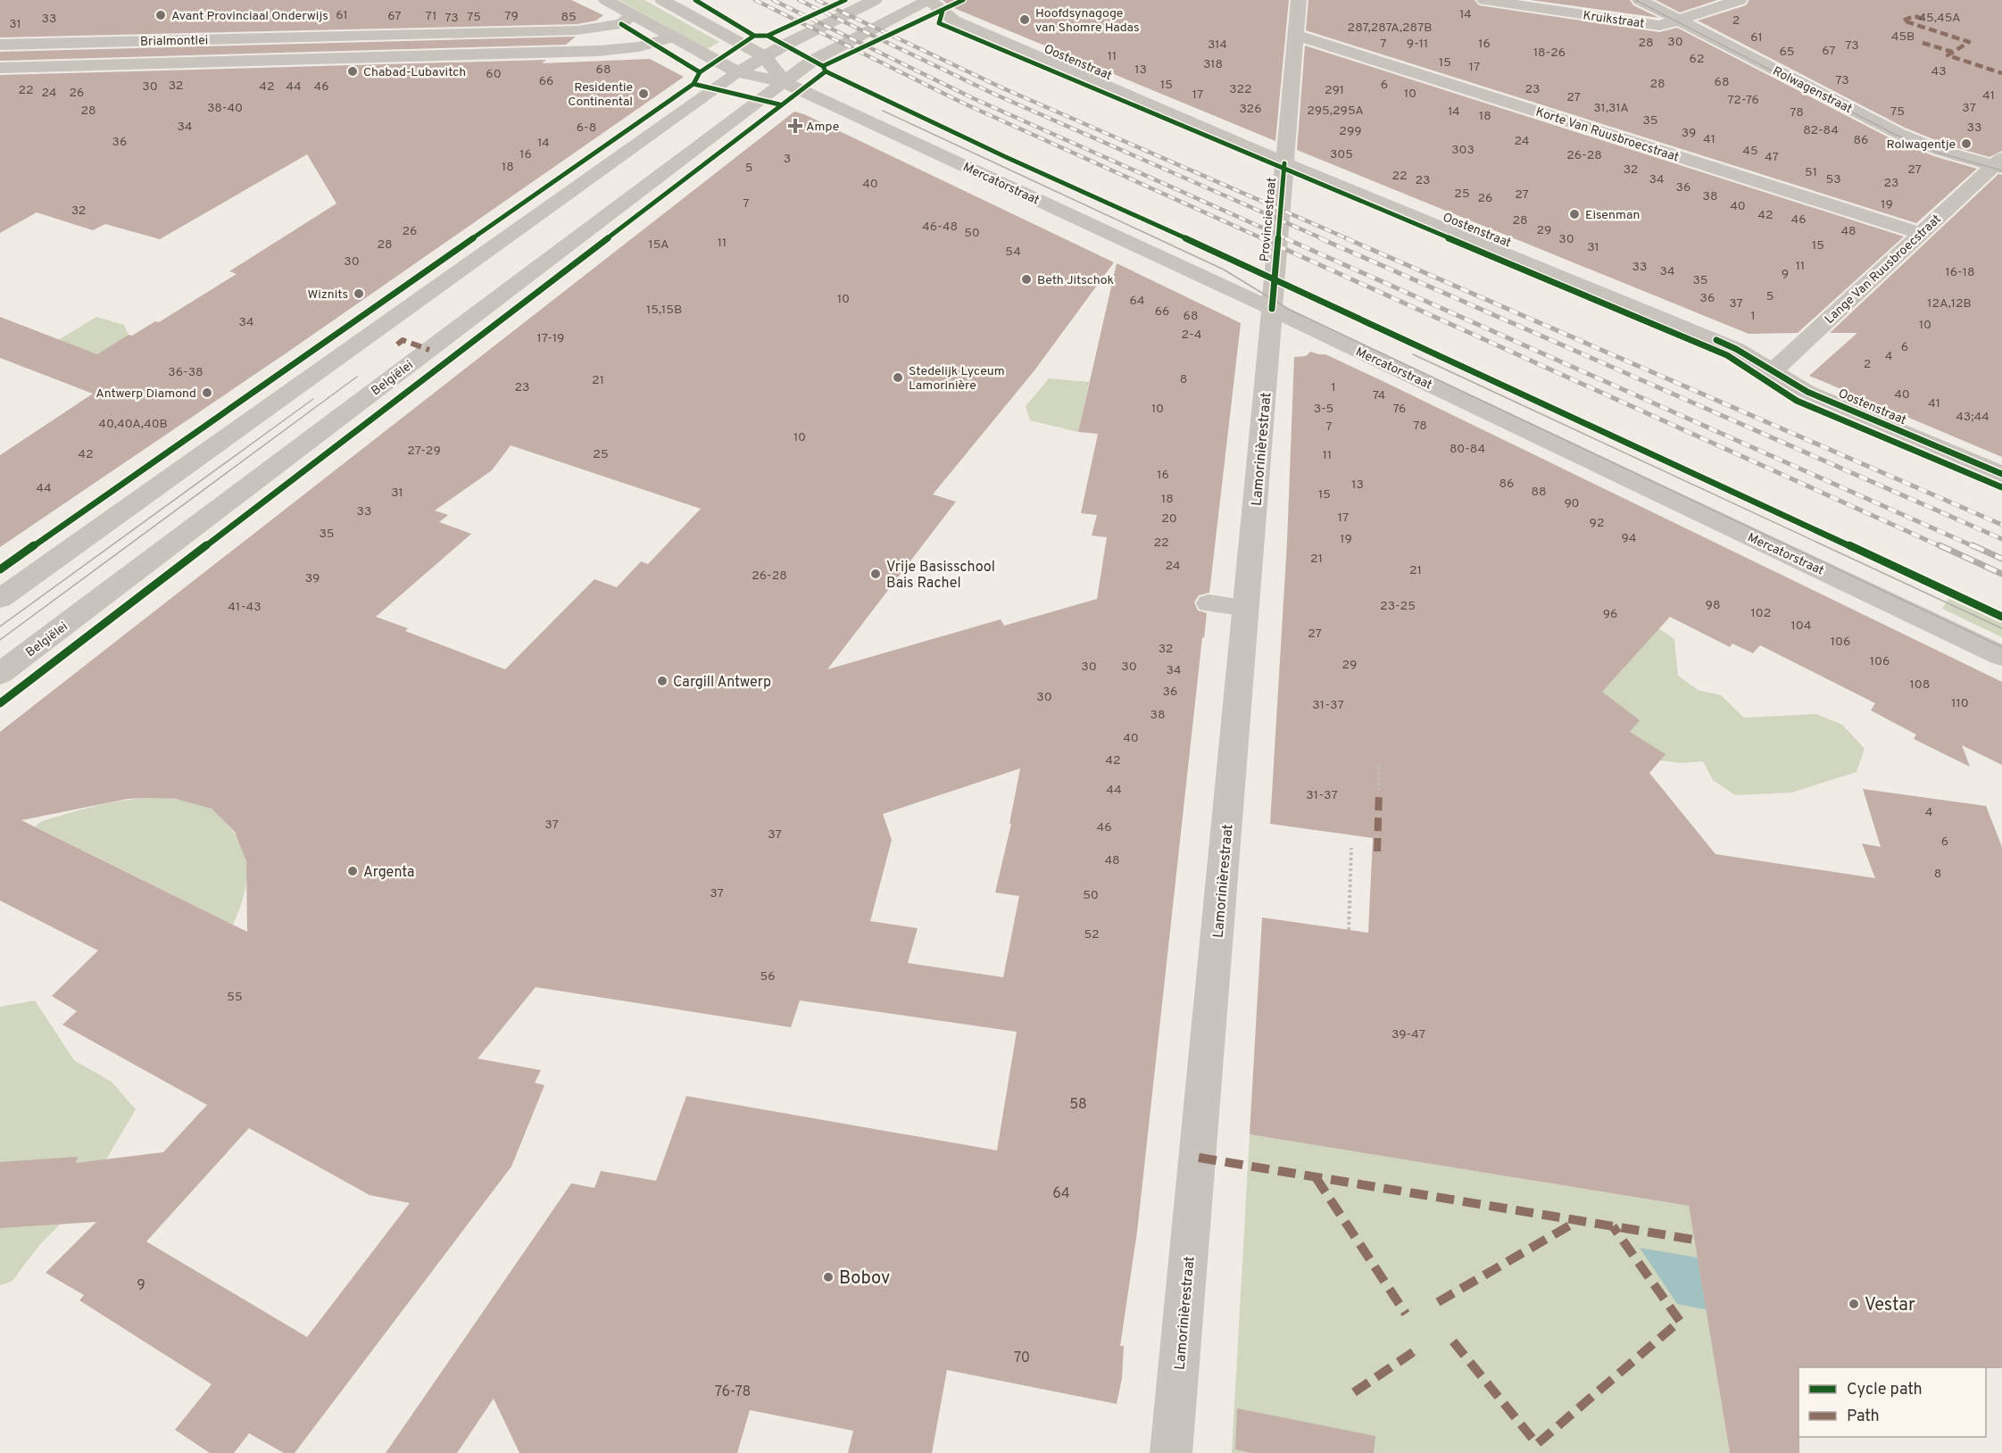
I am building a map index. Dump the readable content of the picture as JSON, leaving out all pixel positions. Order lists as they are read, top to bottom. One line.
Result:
{"streets":{"street":["Kruikstraat","Brialmontlei","Oostenstraat","Rolwagenstraat","Korte Van Ruusbroecstraat","Mercatorstraat","Provinciestraat","Lange Van Ruusbroecstraat","Belgiëlei","Lamorinièrestraat"]},"crossings":[["Kruikstraat","Rolwagenstraat"],["Brialmontlei","Mercatorstraat"],["Oostenstraat","Provinciestraat"],["Oostenstraat","Lange Van Ruusbroecstraat"],["Oostenstraat","Belgiëlei"],["Rolwagenstraat","Lange Van Ruusbroecstraat"],["Korte Van Ruusbroecstraat","Provinciestraat"],["Korte Van Ruusbroecstraat","Lange Van Ruusbroecstraat"],["Mercatorstraat","Provinciestraat"],["Mercatorstraat","Belgiëlei"],["Mercatorstraat","Lamorinièrestraat"],["Provinciestraat","Lamorinièrestraat"]],"places":{"other":["Avant Provinciaal Onderwijs","Hoofdsynagoge van Shomre Hadas","Chabad-Lubavitch","Residentie Continental","Rolwagentje","Eisenman","Beth Jitschok","Wiznits","Stedelijk Lyceum Lamorinière","Antwerp Diamond","Vrije Basisschool Bais Rachel","Cargill Antwerp","Argenta","Bobov","Vestar"],"health":["Ampe"]},"house_numbers":["14","61","67","71","79","75","85","73","45,45A","33","2","31","287,287A,287B","45B","61","30","28","7","9-11","16","314","73","67","65","18-26","11","62","15","318","17","68","13","43","60","73","66","68","28","15","6","32","30","42","44","46","322","23","22","291","24","26","10","17","41","27","72-76","38-40","31,31A","37","326","28","295,295A","14","75","78","18","35","34","6-8","33","82-84","299","39","41","86","24","36","14","303","45","16","305","26-28","47","3","18","5","32","27","51","22","34","53","23","23","40","36","25","27","38","26","7","19","40","32","42","46","28","46-48","29","26","48","50","30","11","28","15A","15","31","54","30","11","33","34","16-18","9","35","5","36","10","64","37","12A,12B","15,15B","66","68","1","34","10","2-4","17-19","6","4","2","36-38","8","21","23","1","40","74","41","10","3-5","76","43;44","40,40A,40B","78","7","10","80-84","27-29","42","25","11","16","86","13","44","88","31","15","18","90","33","17","20","92","35","94","19","22","21","24","21","26-28","39","98","23-25","41-43","102","96","104","27","106","32","106","29","30","30","34","108","36","30","110","31-37","38","40","42","44","31-37","4","37","46","37","6","48","8","37","50","52","56","55","39-47","58","64","9","70","76-78"],"legend":["Cycle path","Path"]}
